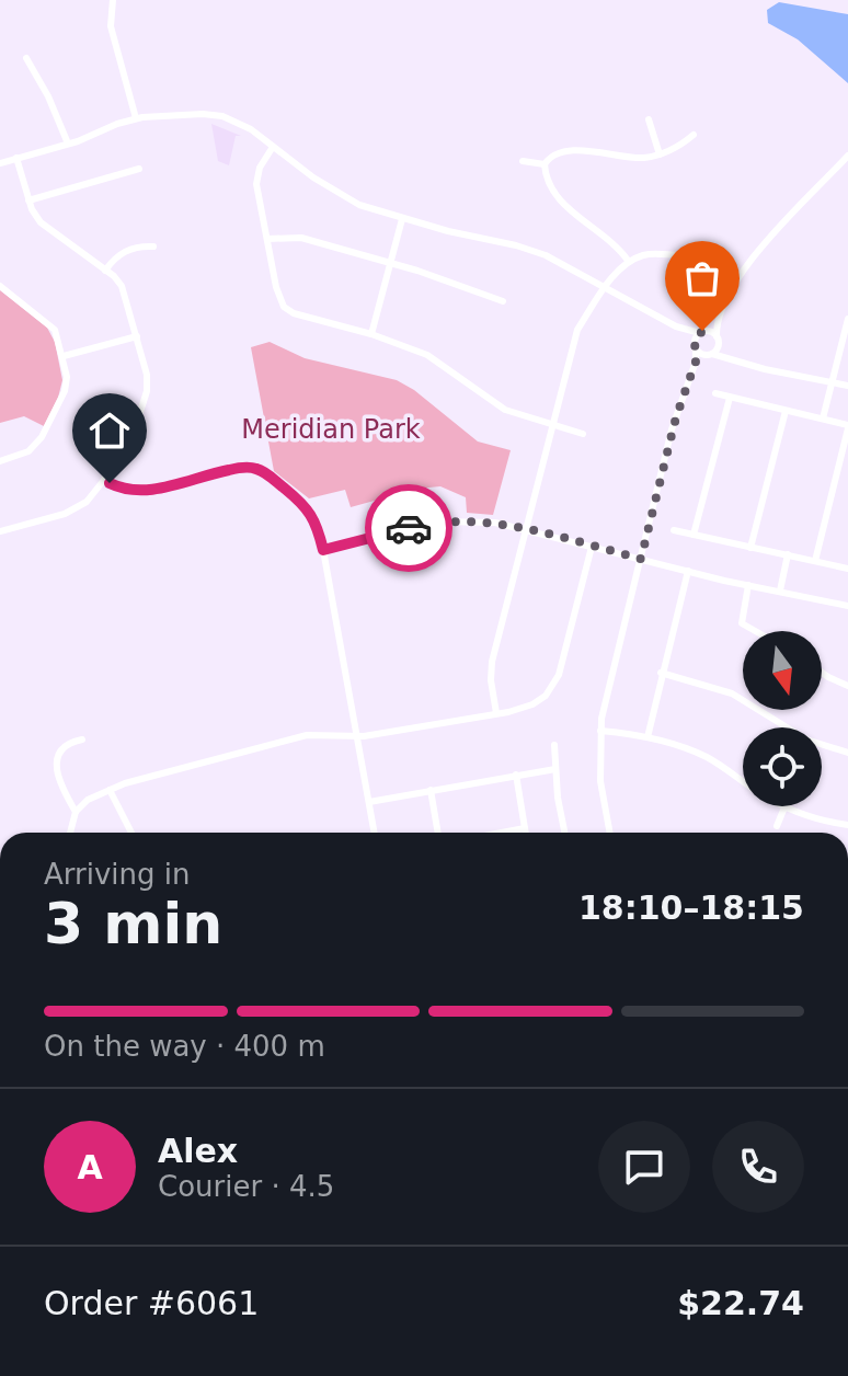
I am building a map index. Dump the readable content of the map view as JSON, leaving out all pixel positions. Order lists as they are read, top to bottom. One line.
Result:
{"parks":["Meridian Park"],"north":"bottom","page":{"heading":["3 min","Arriving in","18:10–18:15"],"panel":["Alex","Courier · 4.5","Order #6061","$22.74"],"bar":"On the way · 400 m","round":"A"}}
